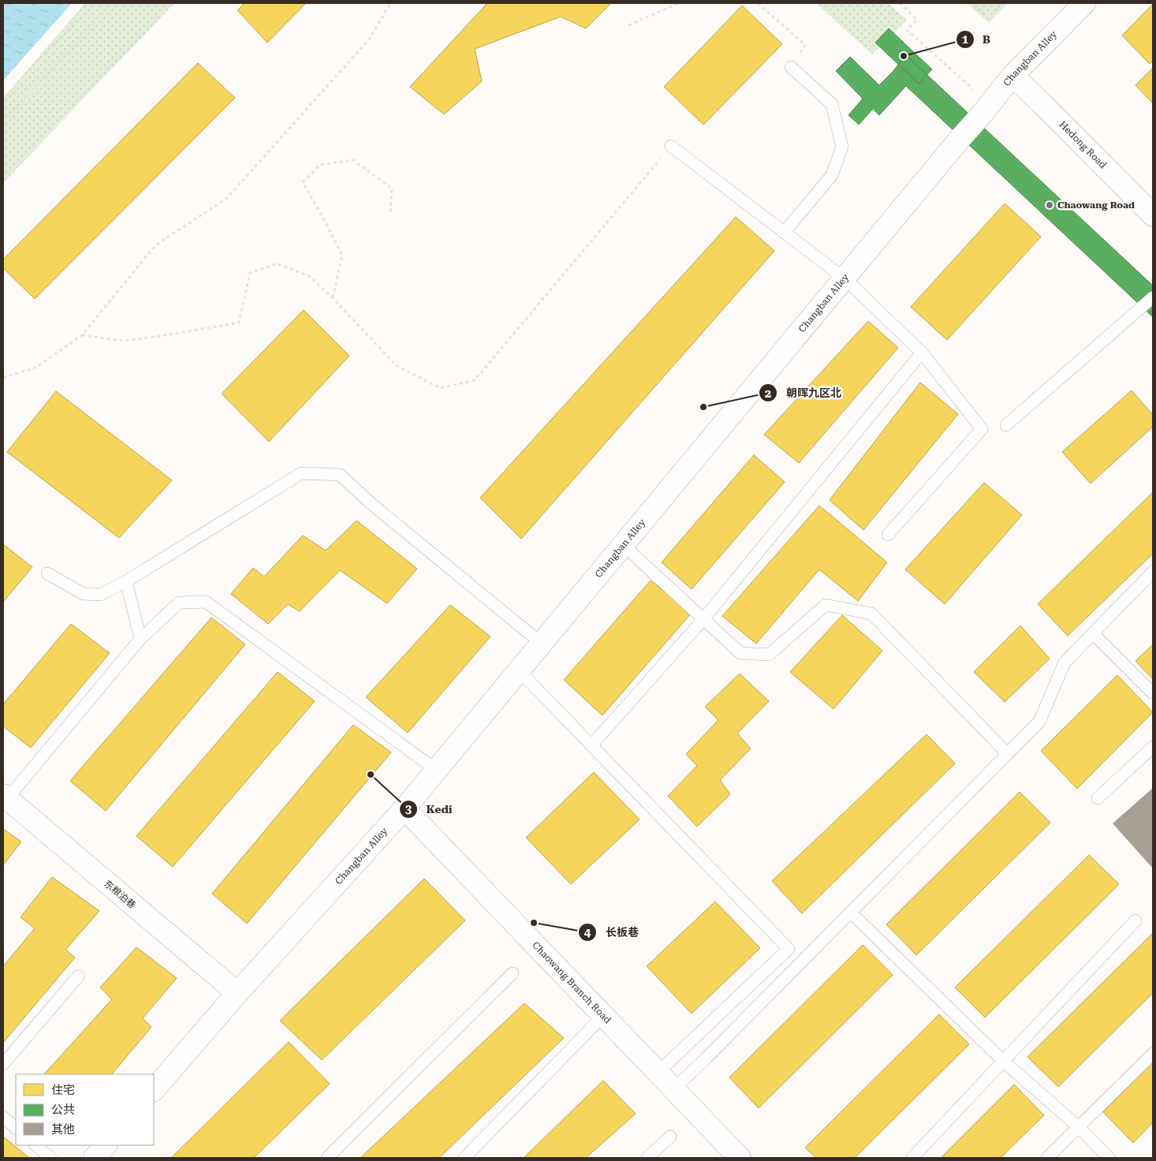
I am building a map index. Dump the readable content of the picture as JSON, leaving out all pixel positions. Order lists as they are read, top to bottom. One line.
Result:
{"streets":{"street":["Changban Alley","Hedong Road","东粮泊巷","Chaowang Branch Road"]},"crossings":[["Changban Alley","Hedong Road"],["Changban Alley","东粮泊巷"],["Changban Alley","Chaowang Branch Road"]],"places":["B","Chaowang Road","朝晖九区北","Kedi","长板巷"],"legend":["住宅","公共","其他"]}
